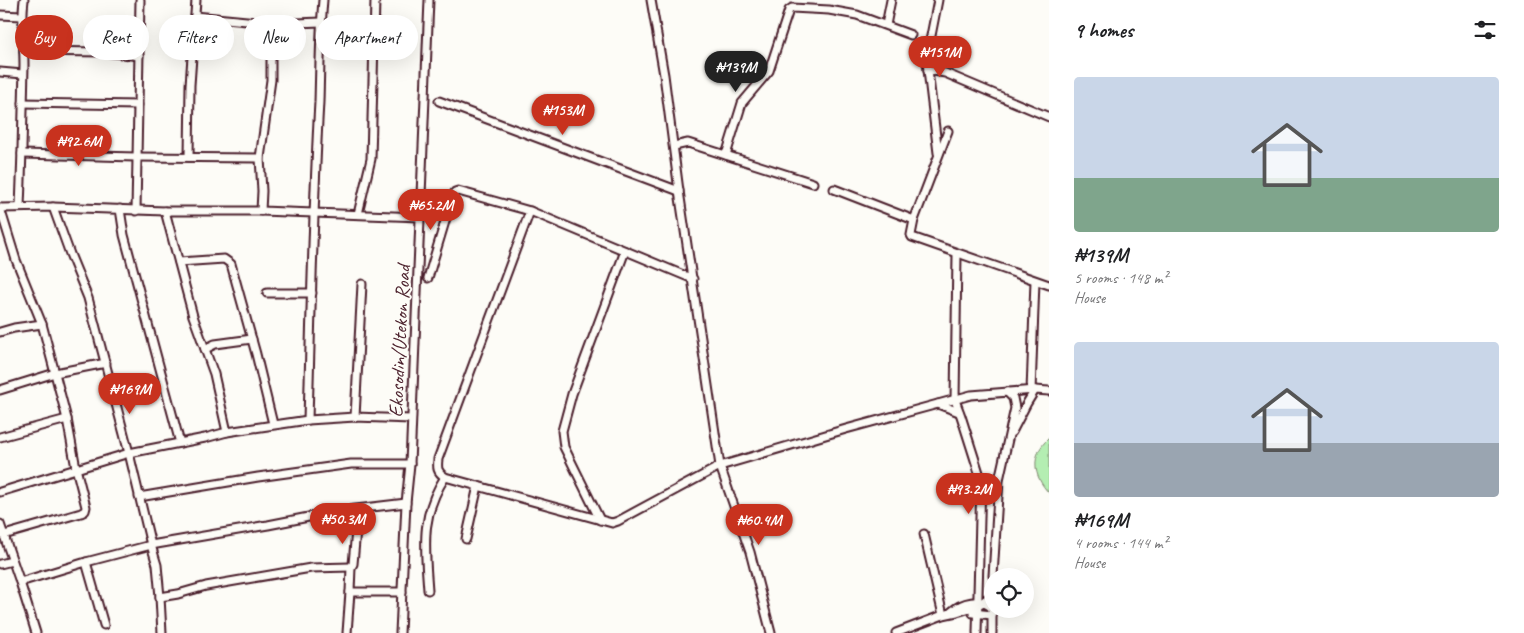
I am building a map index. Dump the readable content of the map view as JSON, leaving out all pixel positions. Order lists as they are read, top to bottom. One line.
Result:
{"streets":{"street":["Ekosodin/Utekon Road"]},"page":{"heading":"9 homes","chip":["Buy","Rent","Filters","New","Apartment"],"price":["₦151M","₦139M","₦153M","₦92.6M","₦65.2M","₦169M","₦93.2M","₦50.3M","₦60.4M"],"list":[{"name":"₦139M","note":"5 rooms · 148 m² · House"},{"name":"₦169M","note":"4 rooms · 144 m² · House"}]}}
